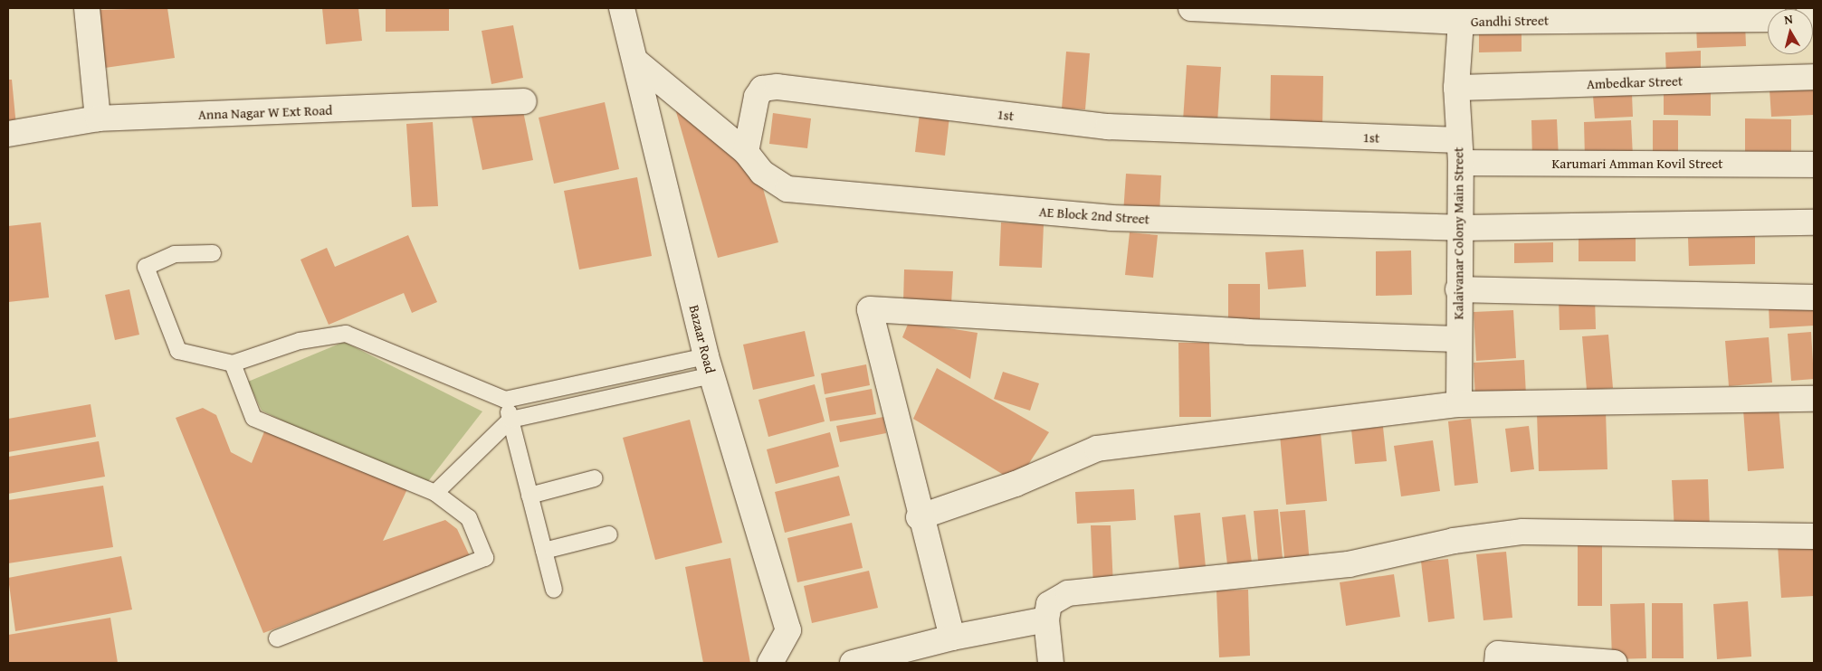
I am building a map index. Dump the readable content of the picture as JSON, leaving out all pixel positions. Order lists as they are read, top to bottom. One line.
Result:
{"streets":{"street":["Gandhi Street","Ambedkar Street","Anna Nagar W Ext Road","1st","Karumari Amman Kovil Street","AE Block 2nd Street","Kalaivanar Colony Main Street","Bazaar Road"]},"crossings":[["Gandhi Street","Kalaivanar Colony Main Street"],["Ambedkar Street","Kalaivanar Colony Main Street"],["1st","Karumari Amman Kovil Street"],["1st","AE Block 2nd Street"],["1st","Kalaivanar Colony Main Street"],["Karumari Amman Kovil Street","Kalaivanar Colony Main Street"],["AE Block 2nd Street","Kalaivanar Colony Main Street"]],"north":"top"}
